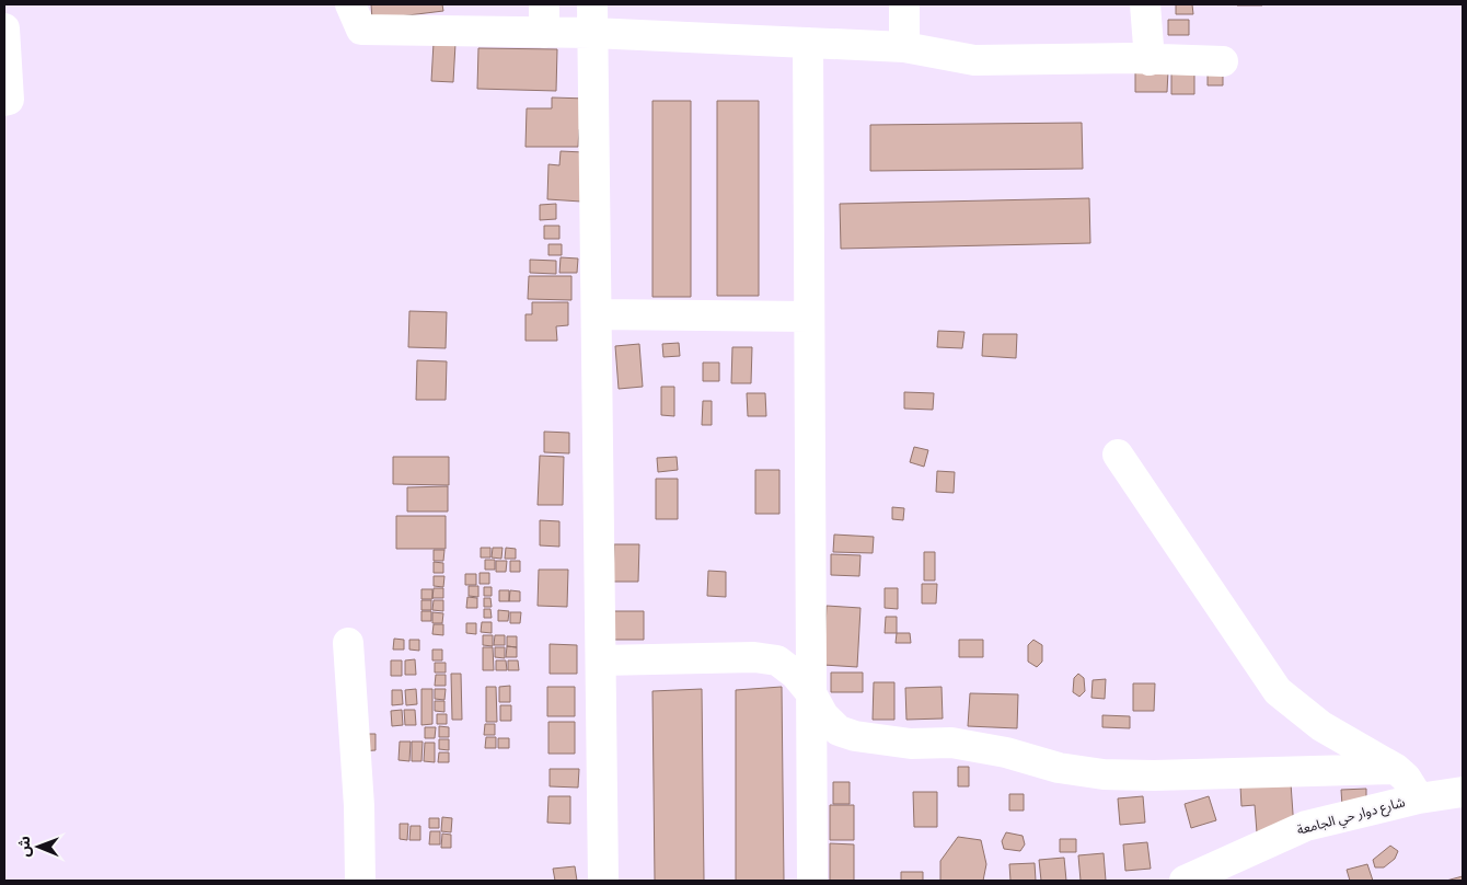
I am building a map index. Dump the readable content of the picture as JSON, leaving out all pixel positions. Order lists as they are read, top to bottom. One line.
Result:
{"streets":{"street":["شارع دوار حي الجامعة"]},"north":"left"}
